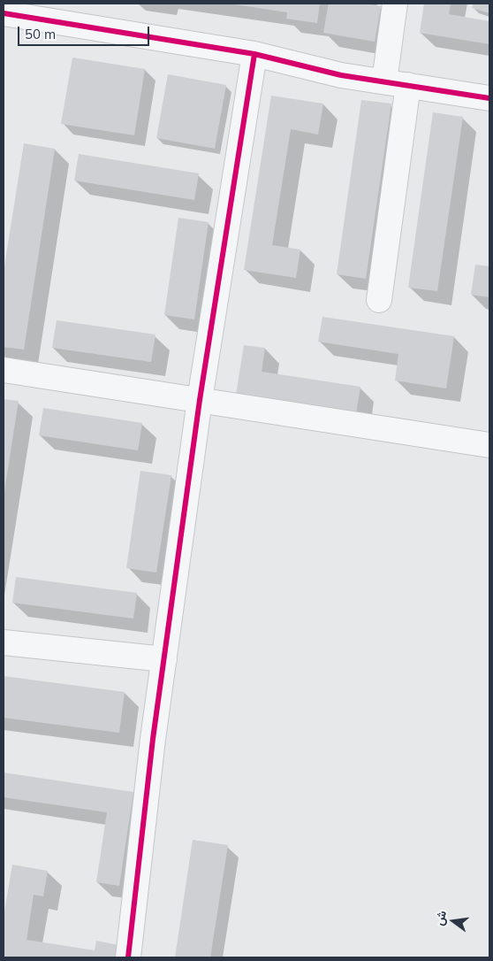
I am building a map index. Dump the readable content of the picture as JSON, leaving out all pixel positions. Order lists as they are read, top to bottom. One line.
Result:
{"scale_bar":"50 m","north":"left"}
